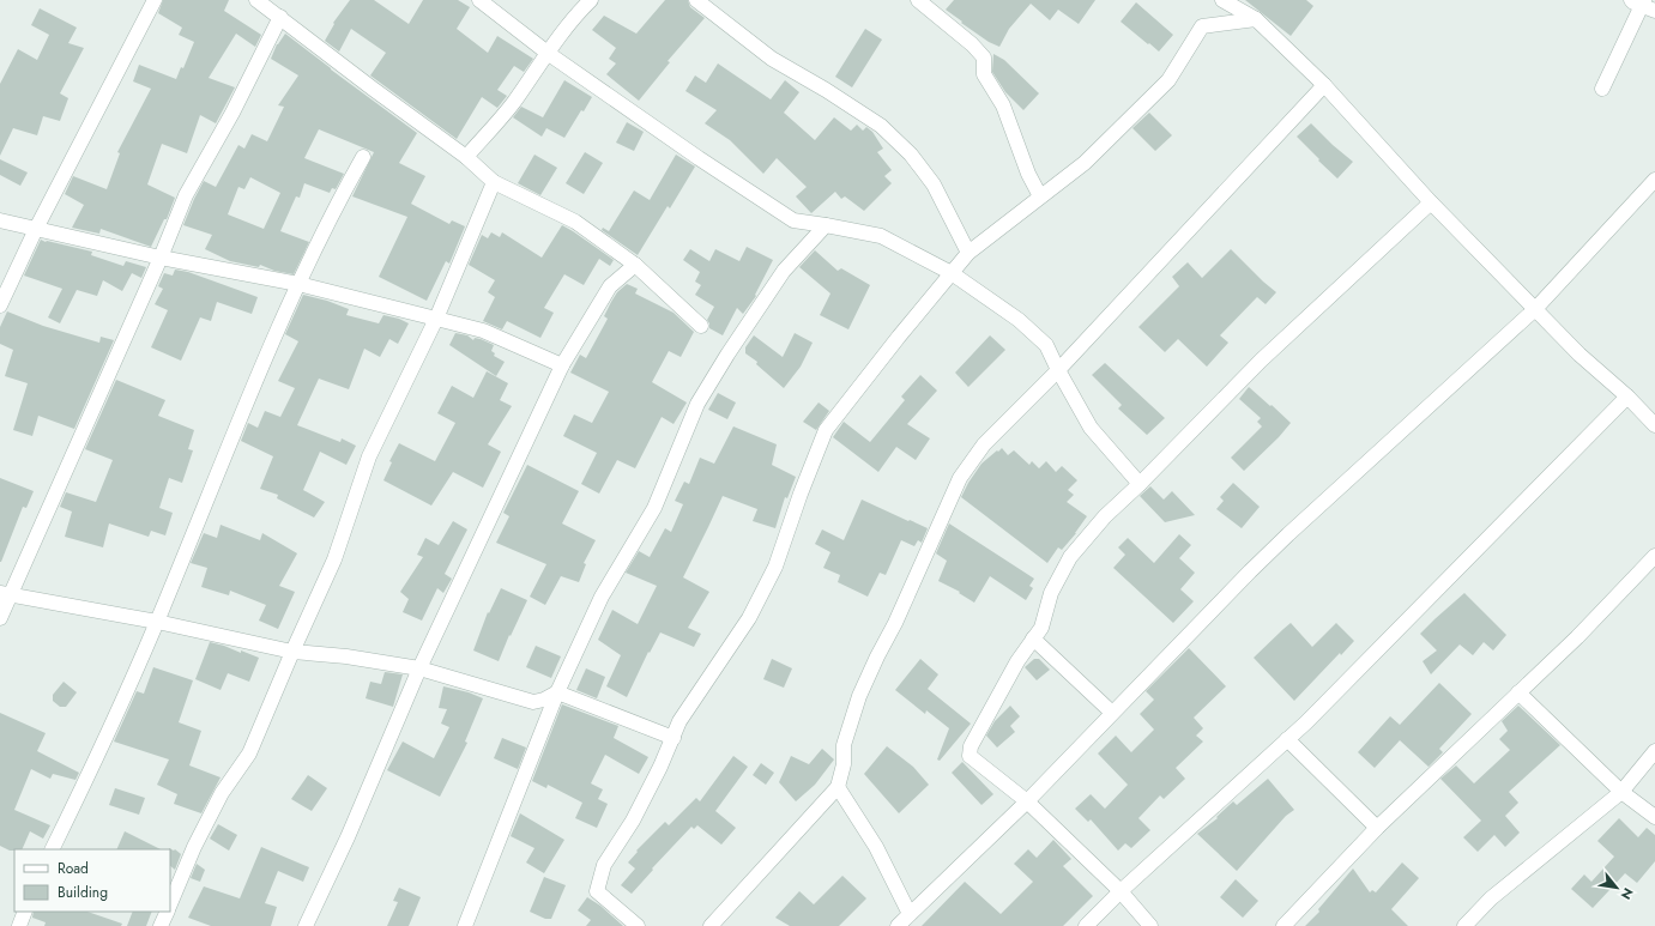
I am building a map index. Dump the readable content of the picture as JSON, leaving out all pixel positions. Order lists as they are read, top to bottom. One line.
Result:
{"legend":["Road","Building"],"north":"bottom right"}
